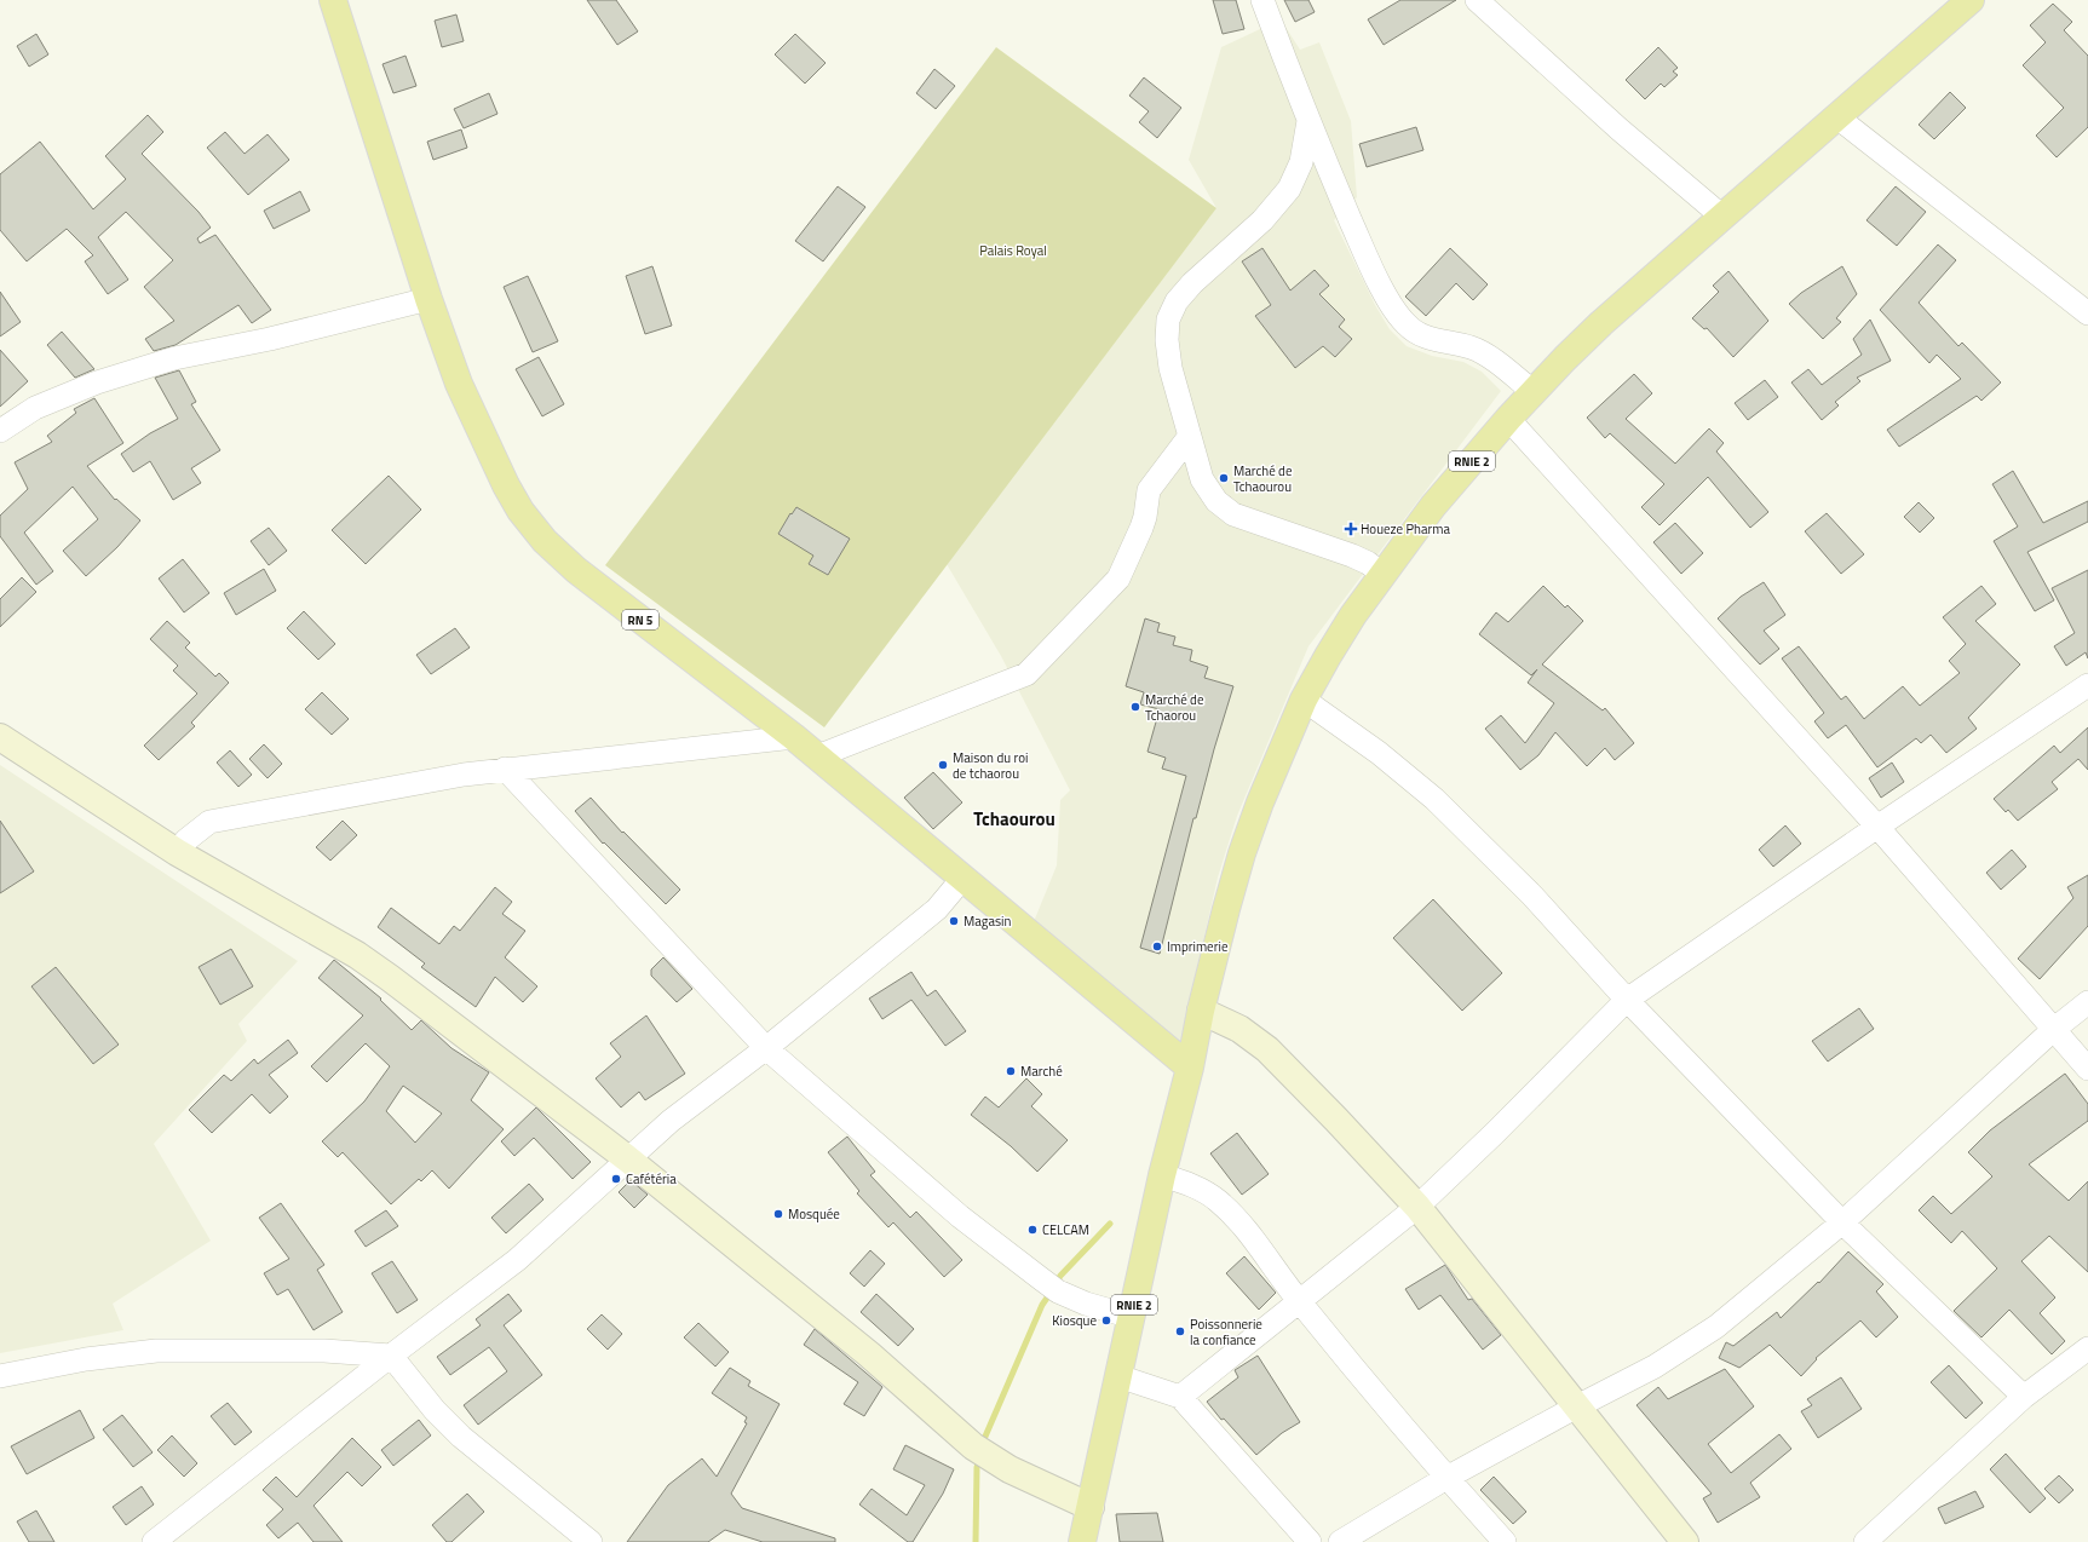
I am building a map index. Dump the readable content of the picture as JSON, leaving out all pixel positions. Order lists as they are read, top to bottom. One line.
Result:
{"streets":{"main road":["RNIE 2","RN 5"]},"crossings":[["RNIE 2","RN 5"]],"districts":["Tchaourou"],"parks":["Palais Royal"],"places":{"other":["Marché de Tchaourou","Marché de Tchaorou","Maison du roi de tchaorou","Magasin","Imprimerie","Marché","Cafétéria","Mosquée","CELCAM","Kiosque","Poissonnerie la confiance"],"health":["Houeze Pharma"]}}
